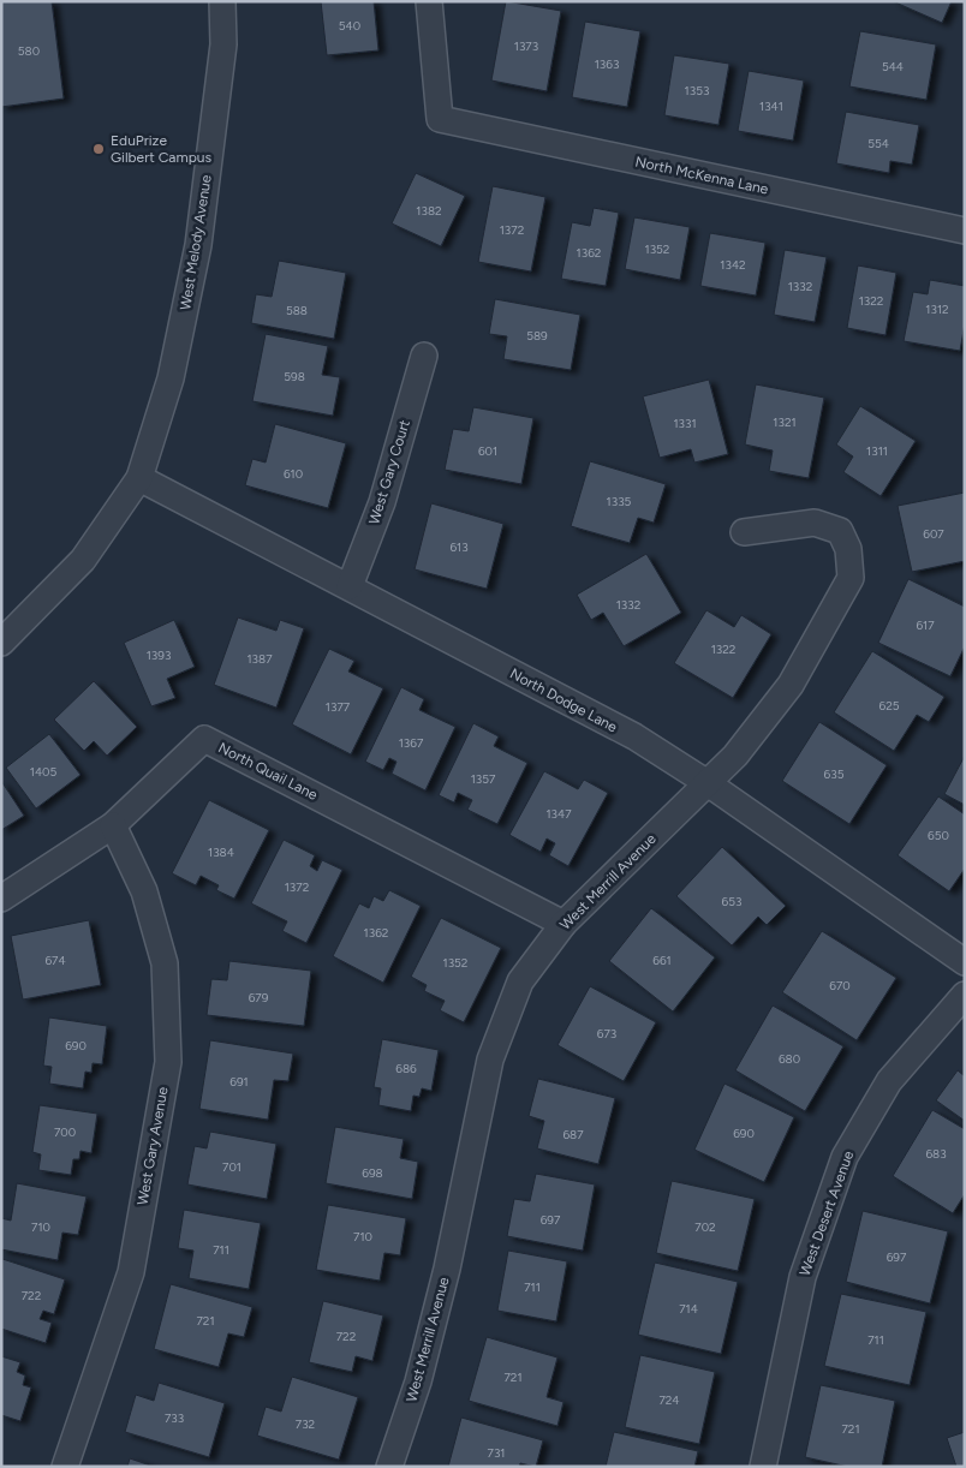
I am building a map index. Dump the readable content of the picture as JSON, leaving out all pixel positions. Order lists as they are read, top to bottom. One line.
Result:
{"streets":{"street":["North McKenna Lane","West Melody Avenue","West Gary Court","North Dodge Lane","North Quail Lane","West Merrill Avenue","West Gary Avenue","West Desert Avenue"]},"crossings":[["West Melody Avenue","North Dodge Lane"],["West Gary Court","North Dodge Lane"],["North Dodge Lane","West Merrill Avenue"],["North Quail Lane","West Merrill Avenue"],["North Quail Lane","West Gary Avenue"]],"places":["EduPrize Gilbert Campus"],"house_numbers":["540","1373","580","1363","544","1353","1341","554","1382","1372","1352","1362","1342","1332","1322","1312","588","589","598","1321","1331","601","1311","610","1335","607","613","1332","617","1322","1393","1387","625","1377","1367","1405","635","1357","1347","650","1384","1372","653","1362","674","661","1352","670","679","673","690","680","686","691","700","690","687","683","701","698","697","710","702","710","711","697","711","722","714","721","722","711","721","724","733","732","721","731"]}
